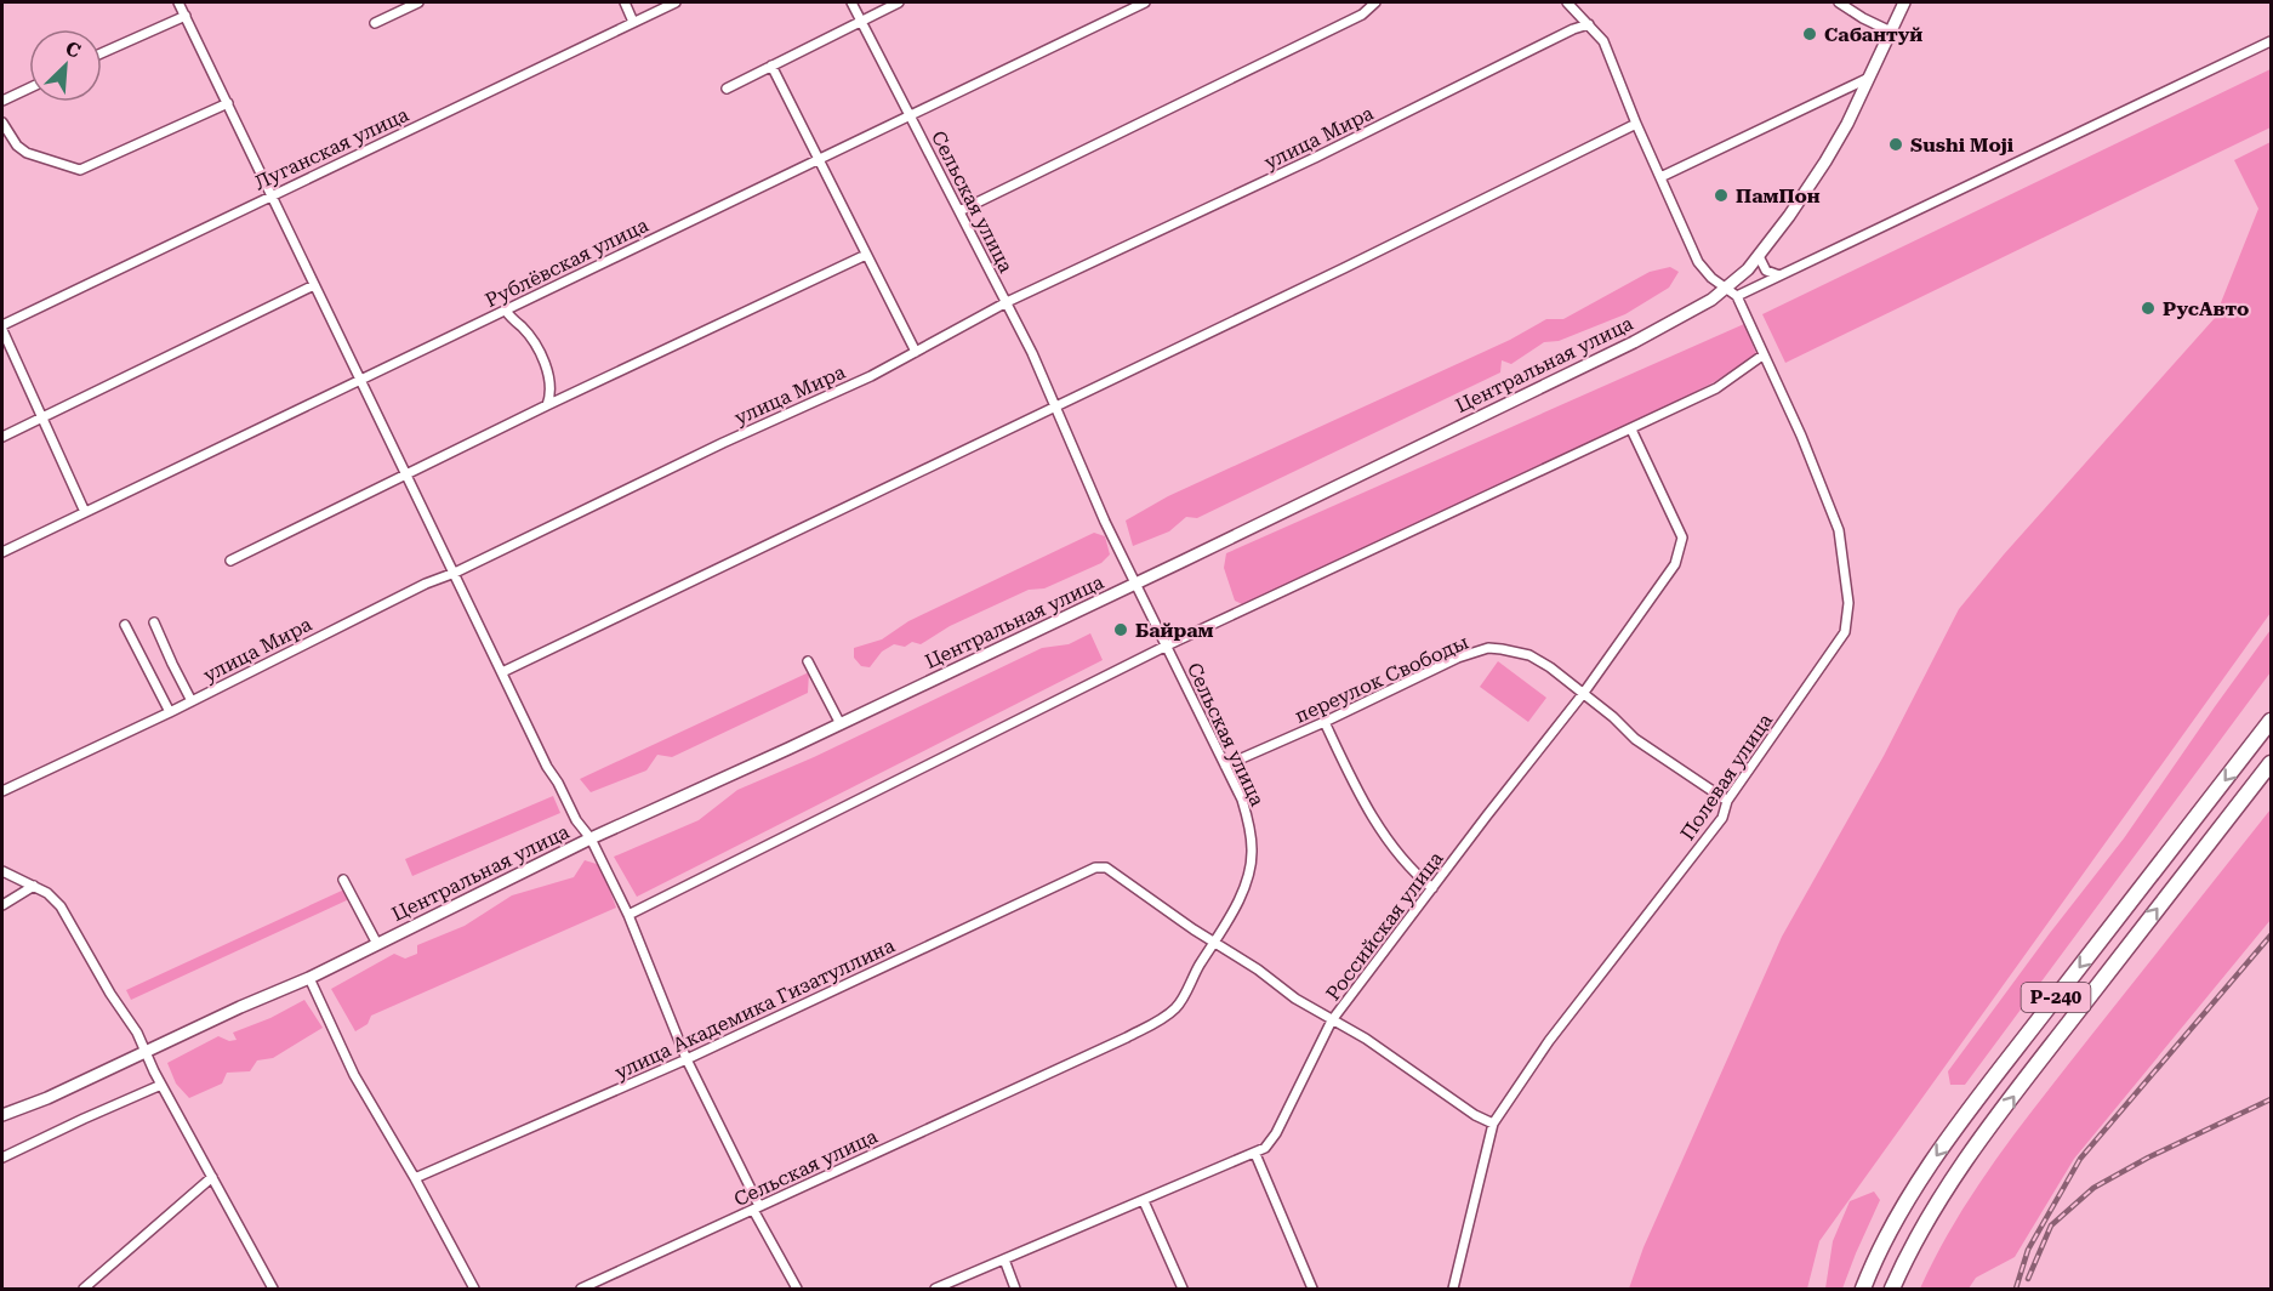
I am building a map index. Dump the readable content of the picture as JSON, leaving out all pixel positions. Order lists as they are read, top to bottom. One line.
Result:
{"streets":{"highway":["Р-240"],"street":["улица Мира","Луганская улица","Сельская улица","Рублёвская улица","Центральная улица","переулок Свободы","Полевая улица","Российская улица","улица Академика Гизатуллина"]},"crossings":[["улица Мира","Сельская улица"],["Сельская улица","Рублёвская улица"],["Сельская улица","Центральная улица"],["Сельская улица","переулок Свободы"],["Сельская улица","улица Академика Гизатуллина"],["Центральная улица","Полевая улица"],["переулок Свободы","Полевая улица"],["переулок Свободы","Российская улица"]],"places":["Сабантуй","Sushi Moji","ПамПон","РусАвто","Байрам"],"north":"top right"}
